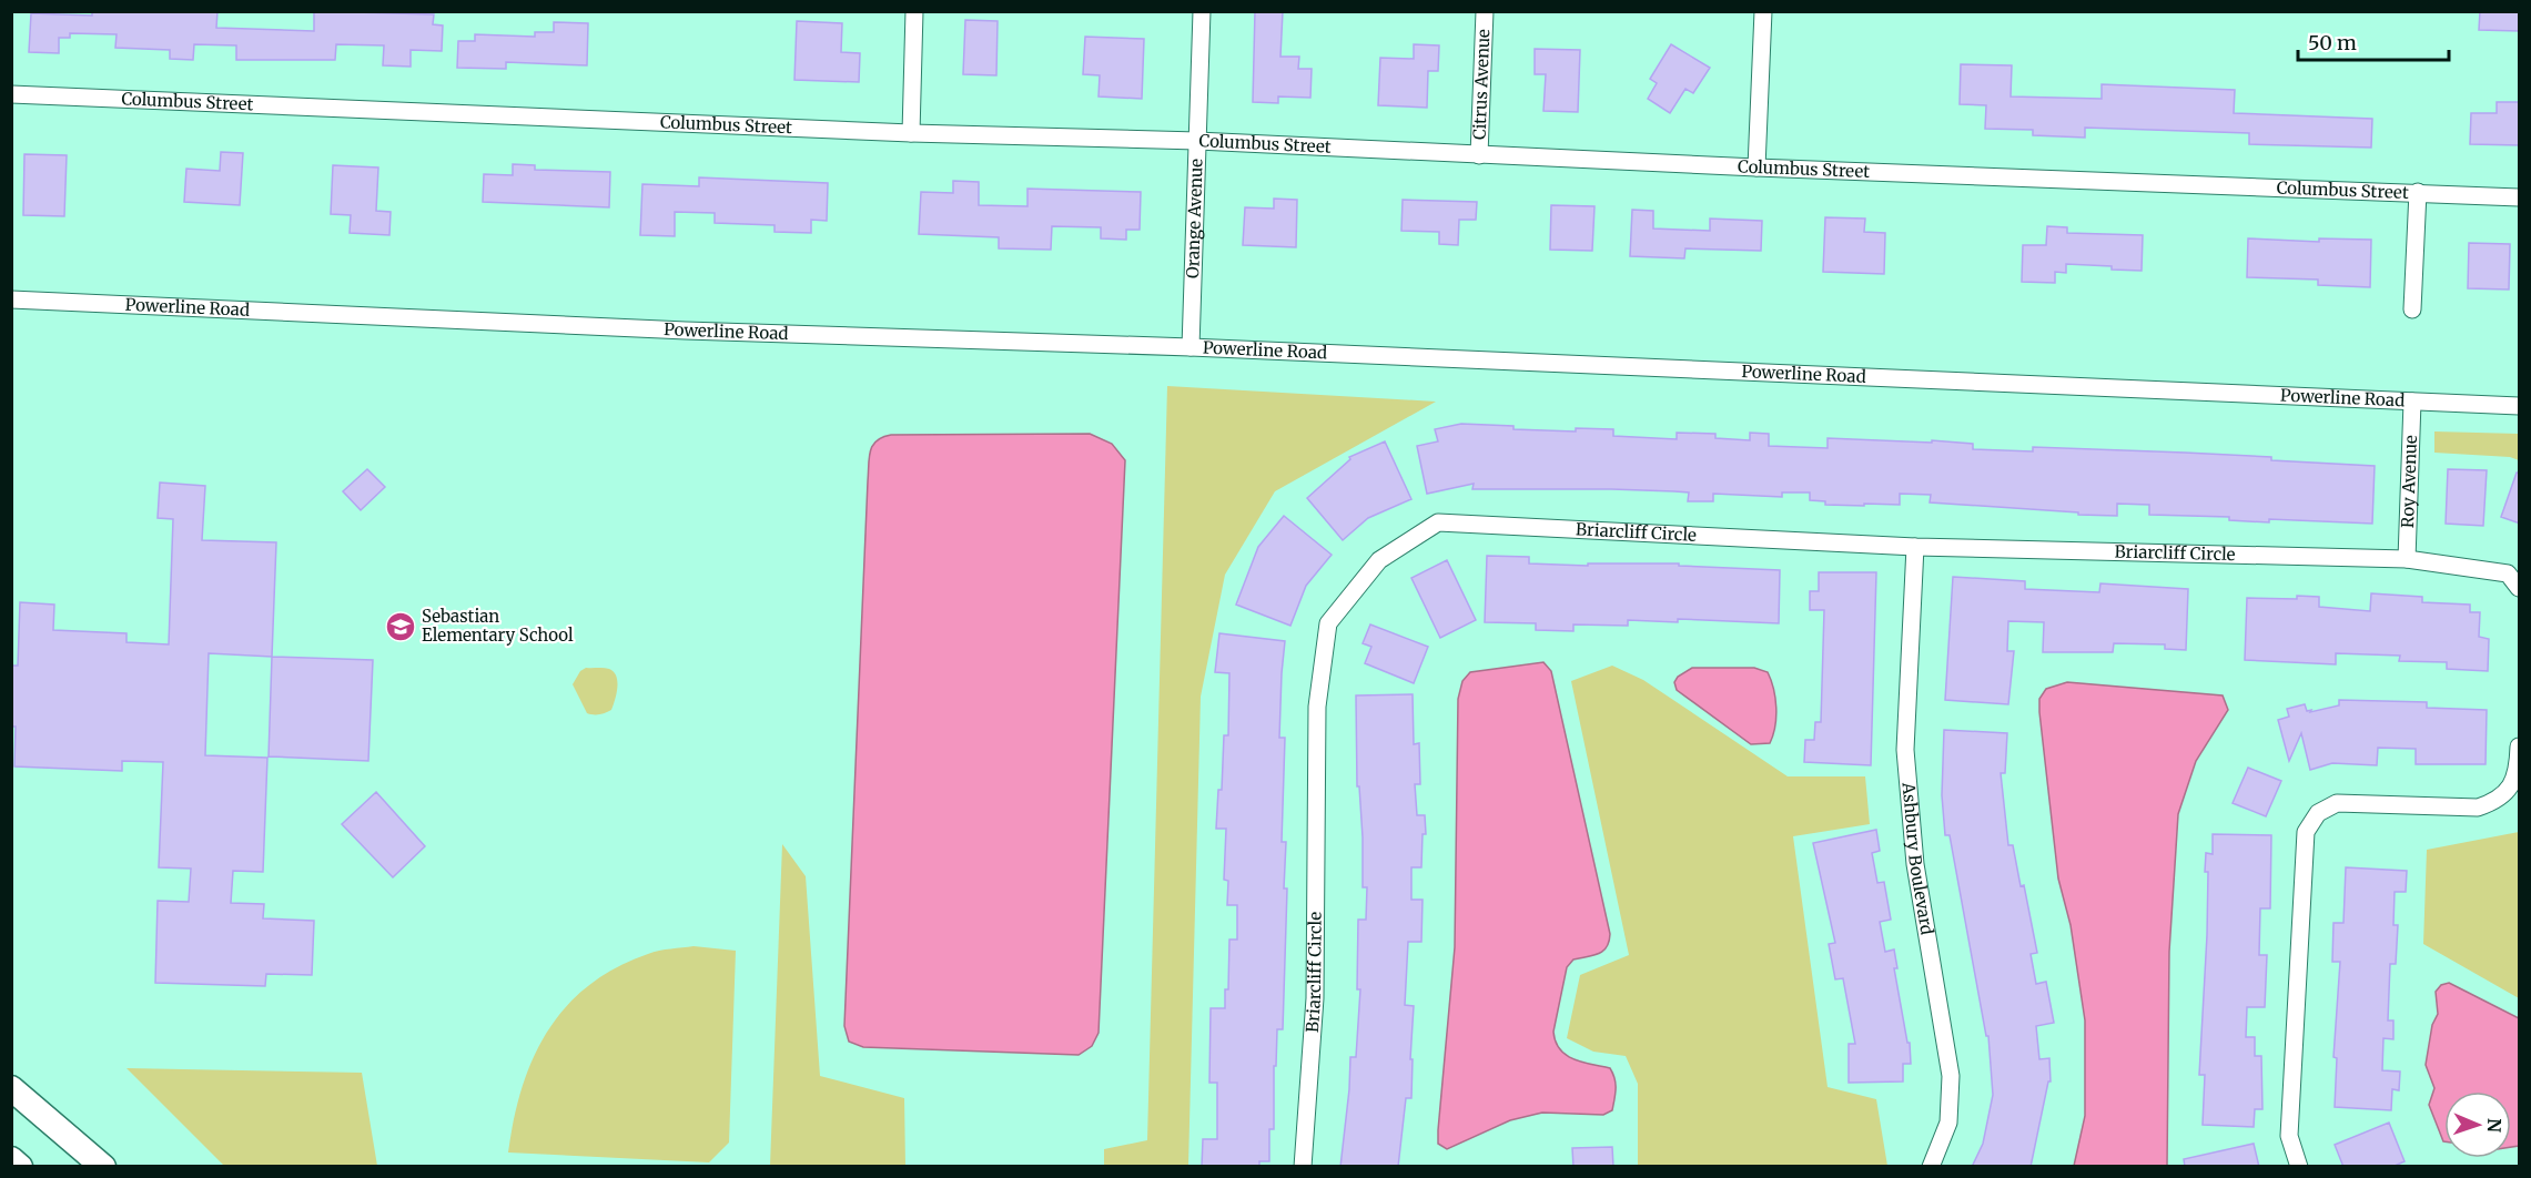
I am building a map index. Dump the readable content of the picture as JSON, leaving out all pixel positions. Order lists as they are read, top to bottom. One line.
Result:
{"streets":{"street":["Citrus Avenue","Columbus Street","Orange Avenue","Powerline Road","Roy Avenue","Briarcliff Circle","Ashbury Boulevard"]},"crossings":[["Citrus Avenue","Columbus Street"],["Columbus Street","Orange Avenue"],["Orange Avenue","Powerline Road"],["Powerline Road","Roy Avenue"],["Roy Avenue","Briarcliff Circle"],["Briarcliff Circle","Ashbury Boulevard"]],"places":{"school or university":["Sebastian Elementary School"]},"scale_bar":"50 m","north":"right"}
